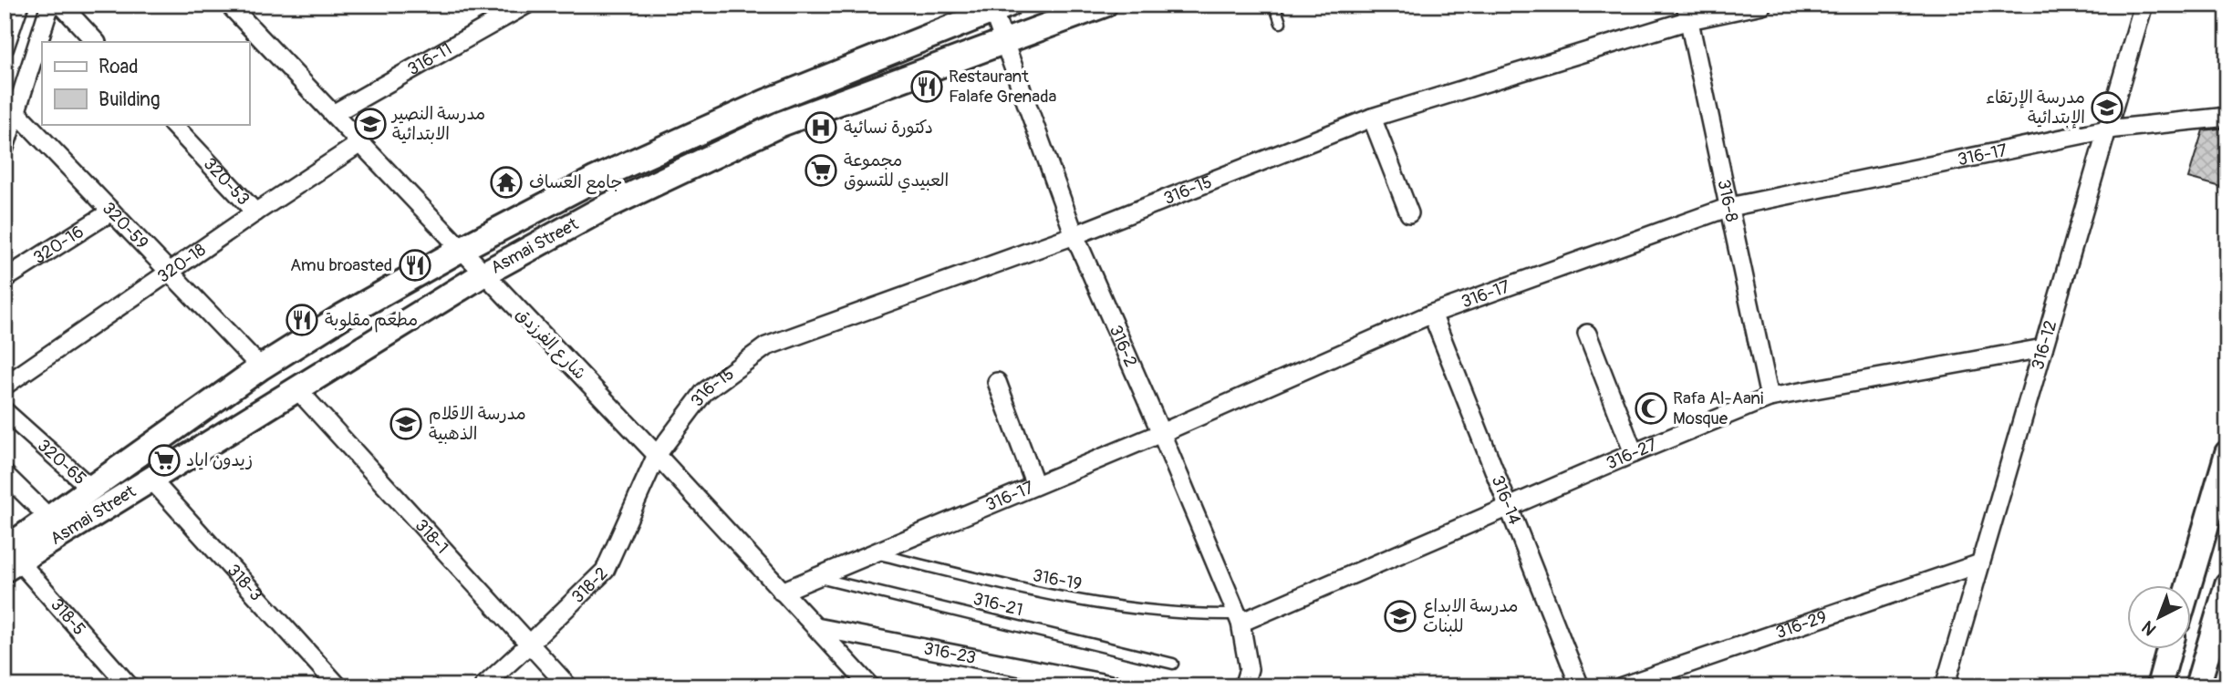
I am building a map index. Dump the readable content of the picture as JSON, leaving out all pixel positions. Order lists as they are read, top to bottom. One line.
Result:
{"streets":{"street":["316-11","316-17","320-53","316-15","316-8","320-59","320-16","Asmai Street","320-18","شارع الفرزدق","316-2","316-12","316-27","320-65","316-14","318-1","318-3","318-2","318-5","316-29","316-23"],"lane":["316-19","316-21"]},"crossings":[["316-11","شارع الفرزدق"],["316-17","316-8"],["316-17","شارع الفرزدق"],["316-17","316-2"],["316-17","316-12"],["316-17","316-14"],["316-17","316-19"],["316-17","316-21"],["320-53","320-18"],["316-15","316-8"],["316-15","شارع الفرزدق"],["316-15","316-2"],["316-15","318-2"],["316-8","316-27"],["320-59","320-16"],["320-59","Asmai Street"],["320-59","320-18"],["Asmai Street","شارع الفرزدق"],["Asmai Street","316-2"],["Asmai Street","320-65"],["Asmai Street","318-1"],["Asmai Street","318-3"],["Asmai Street","318-5"],["320-18","شارع الفرزدق"],["شارع الفرزدق","318-2"],["شارع الفرزدق","316-23"],["316-2","316-27"],["316-2","316-19"],["316-12","316-27"],["316-12","316-29"],["316-27","316-14"],["316-27","316-19"],["318-1","318-2"]],"places":{"restaurant":["Restaurant Falafe Grenada","Amu broasted","مطعم مقلوبة"],"school or university":["مدرسة الإرتقاء الإبتدائية","مدرسة النصير الابتدائية","مدرسة الاقلام الذهبية","مدرسة الابداع للبنات"],"hospital":["دكتورة نسائية"],"supermarket":["مجموعة العبيدي للتسوق","زيدون اياد"],"temple":["جامع العساف"],"mosque":["Rafa Al-Aani Mosque"]},"legend":["Road","Building"],"north":"bottom left"}
